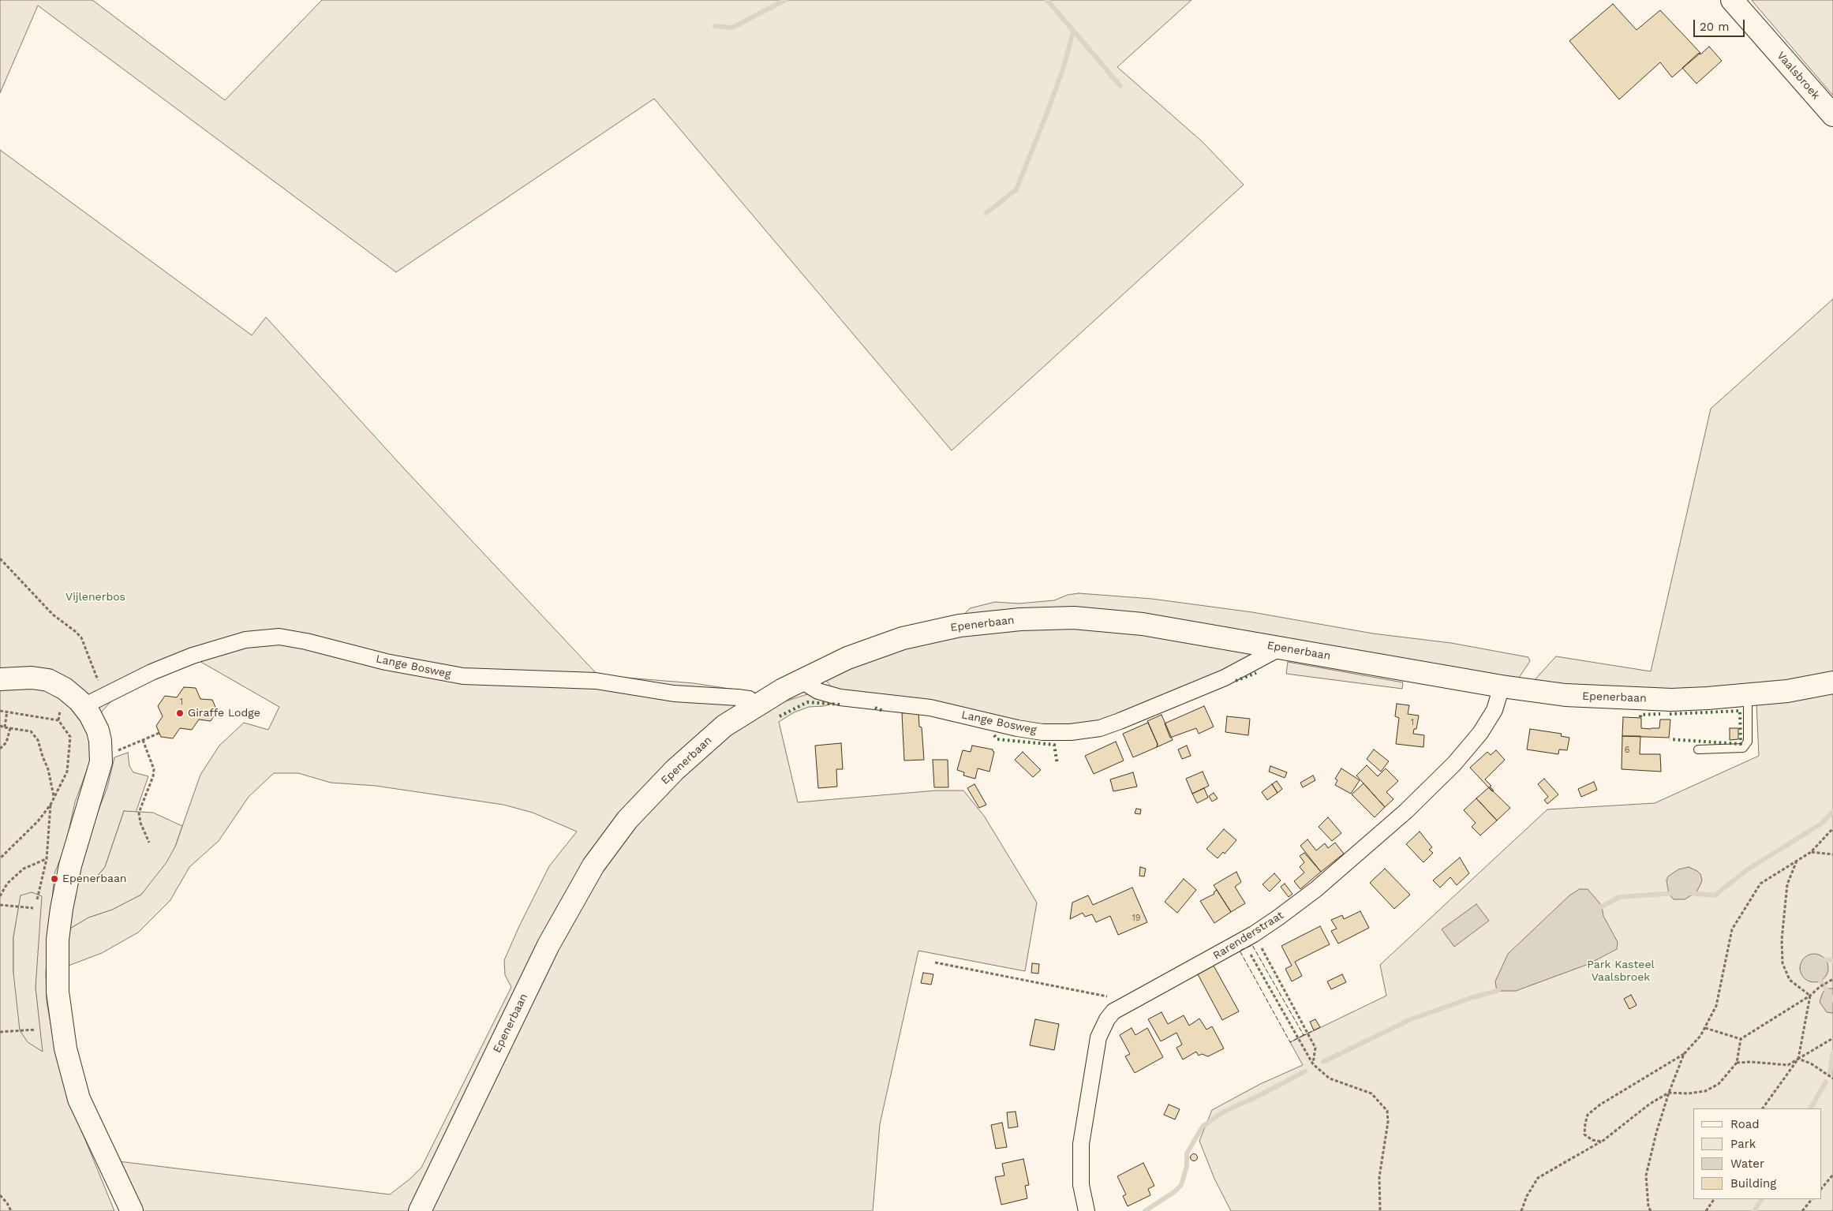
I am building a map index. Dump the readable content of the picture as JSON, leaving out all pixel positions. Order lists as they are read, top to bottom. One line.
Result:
{"streets":{"street":["Vaalsbroek","Epenerbaan","Lange Bosweg","Rarenderstraat"]},"crossings":[["Epenerbaan","Lange Bosweg"],["Epenerbaan","Rarenderstraat"]],"parks":["Vijlenerbos","Park Kasteel Vaalsbroek"],"places":["Giraffe Lodge","Epenerbaan"],"house_numbers":["1","1","6","19"],"legend":["Road","Park","Water","Building"],"scale_bar":"20 m"}
